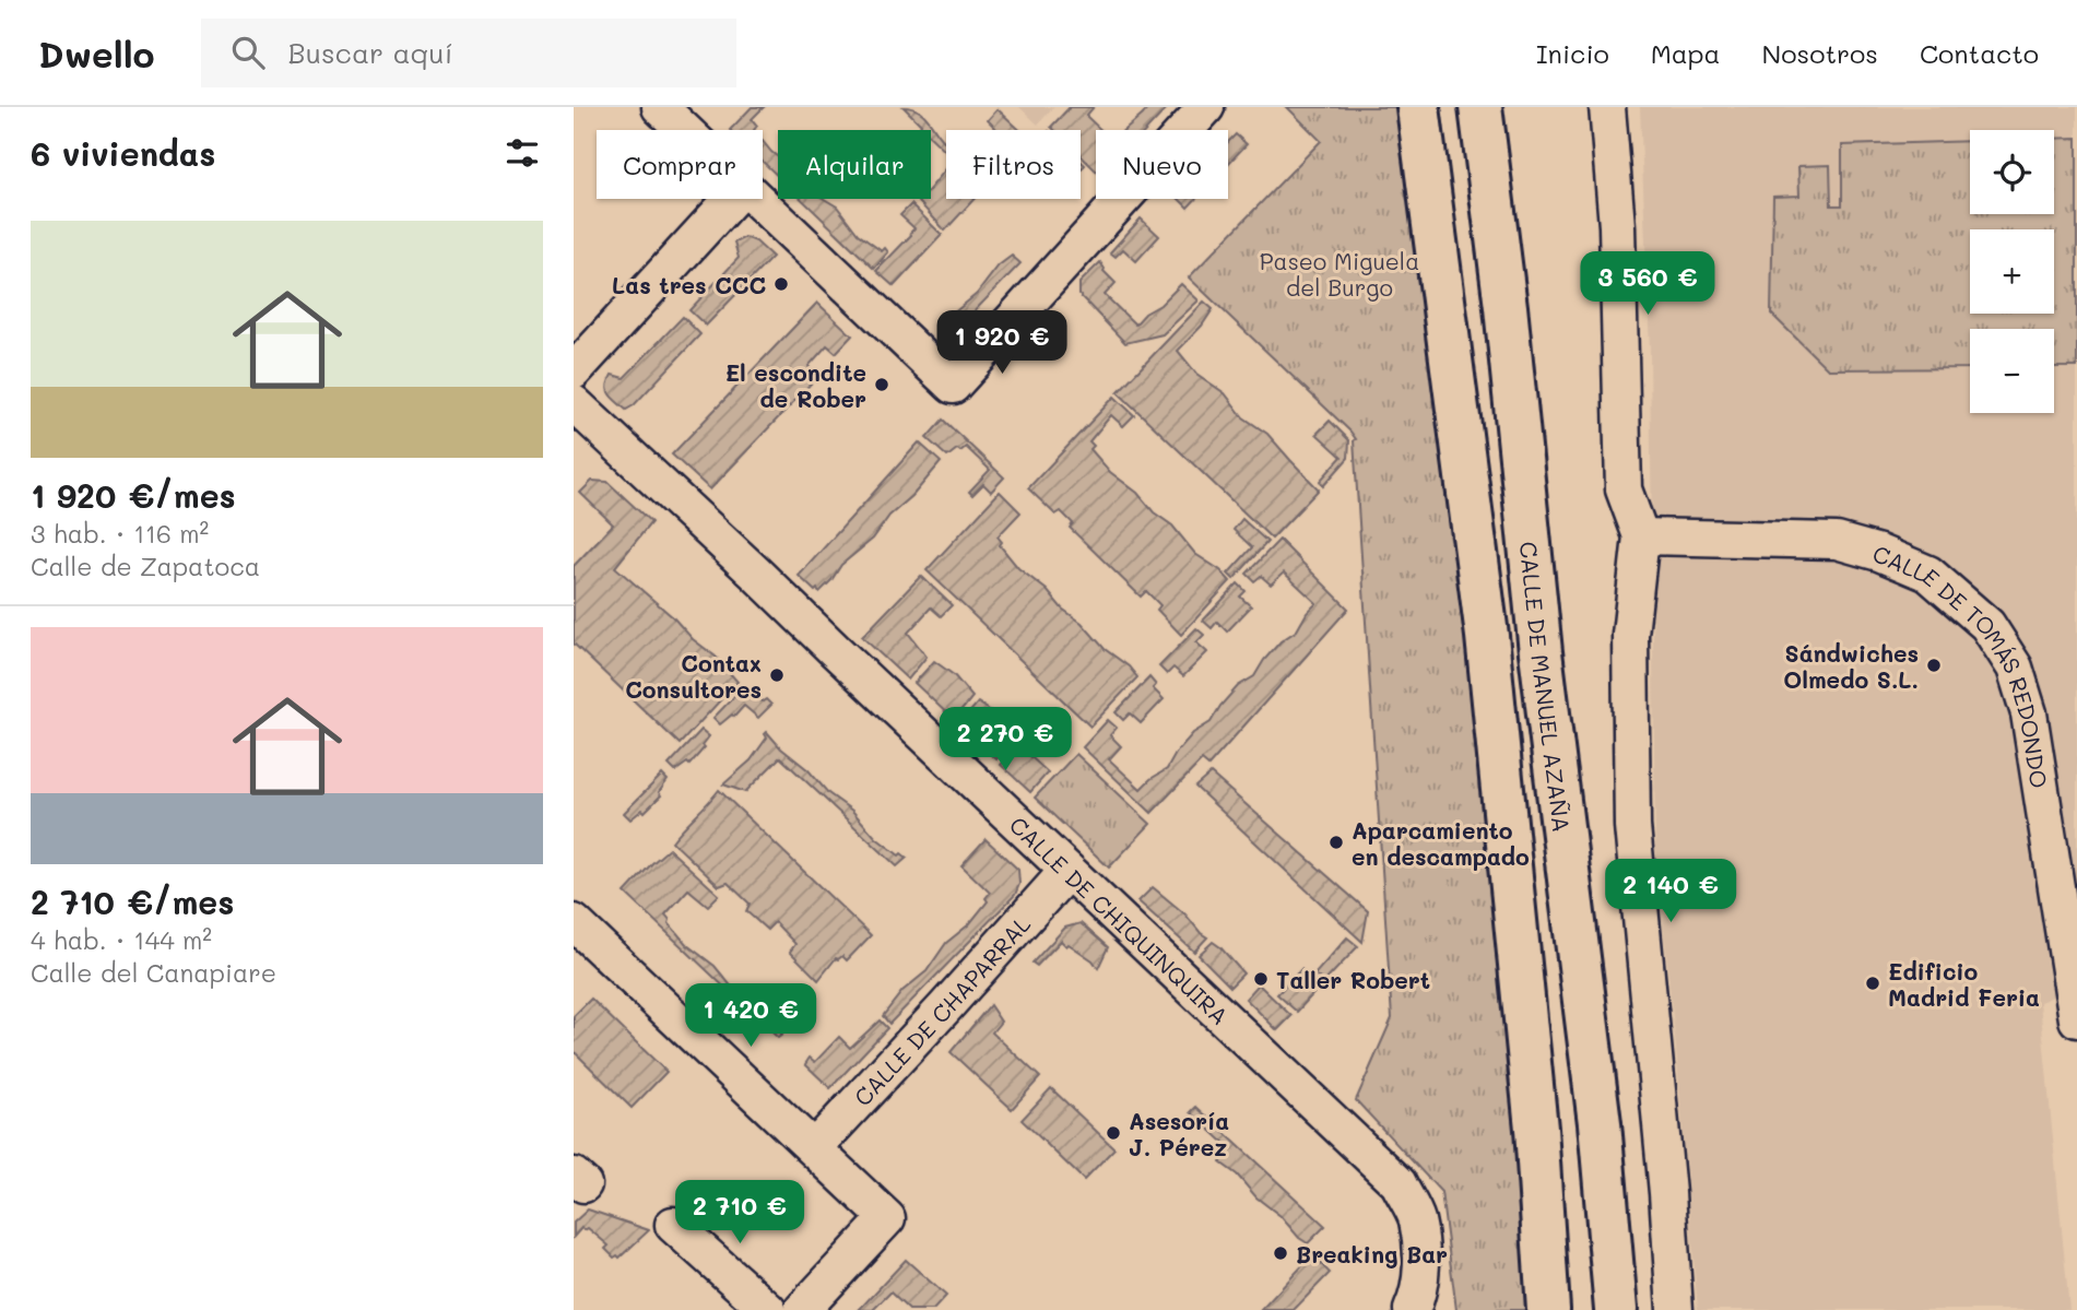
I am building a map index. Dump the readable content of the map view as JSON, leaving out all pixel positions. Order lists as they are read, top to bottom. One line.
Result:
{"streets":{"highway":["CALLE DE MANUEL AZAÑA"],"street":["CALLE DE TOMÁS REDONDO","CALLE DE CHIQUINQUIRA","CALLE DE CHAPARRAL"]},"crossings":[["CALLE DE CHIQUINQUIRA","CALLE DE CHAPARRAL"]],"parks":["Paseo Miguela del Burgo"],"places":["Las tres CCC","El escondite de Rober","Sándwiches Olmedo S.L.","Contax Consultores","Aparcamiento en descampado","Taller Robert","Edificio Madrid Feria","Asesoría J. Pérez","Breaking Bar"],"page":{"header":"Dwello","search":"Buscar aquí","nav":["Inicio","Mapa","Nosotros","Contacto"],"heading":"6 viviendas","map_buttons":["+","−"],"chip":["Comprar","Alquilar","Filtros","Nuevo"],"list":[{"name":"1 920 €/mes","note":"3 hab. · 116 m² · Calle de Zapatoca"},{"name":"2 710 €/mes","note":"4 hab. · 144 m² · Calle del Canapiare"}],"price":["3 560 €","1 920 €","2 270 €","2 140 €","1 420 €","2 710 €"]}}
